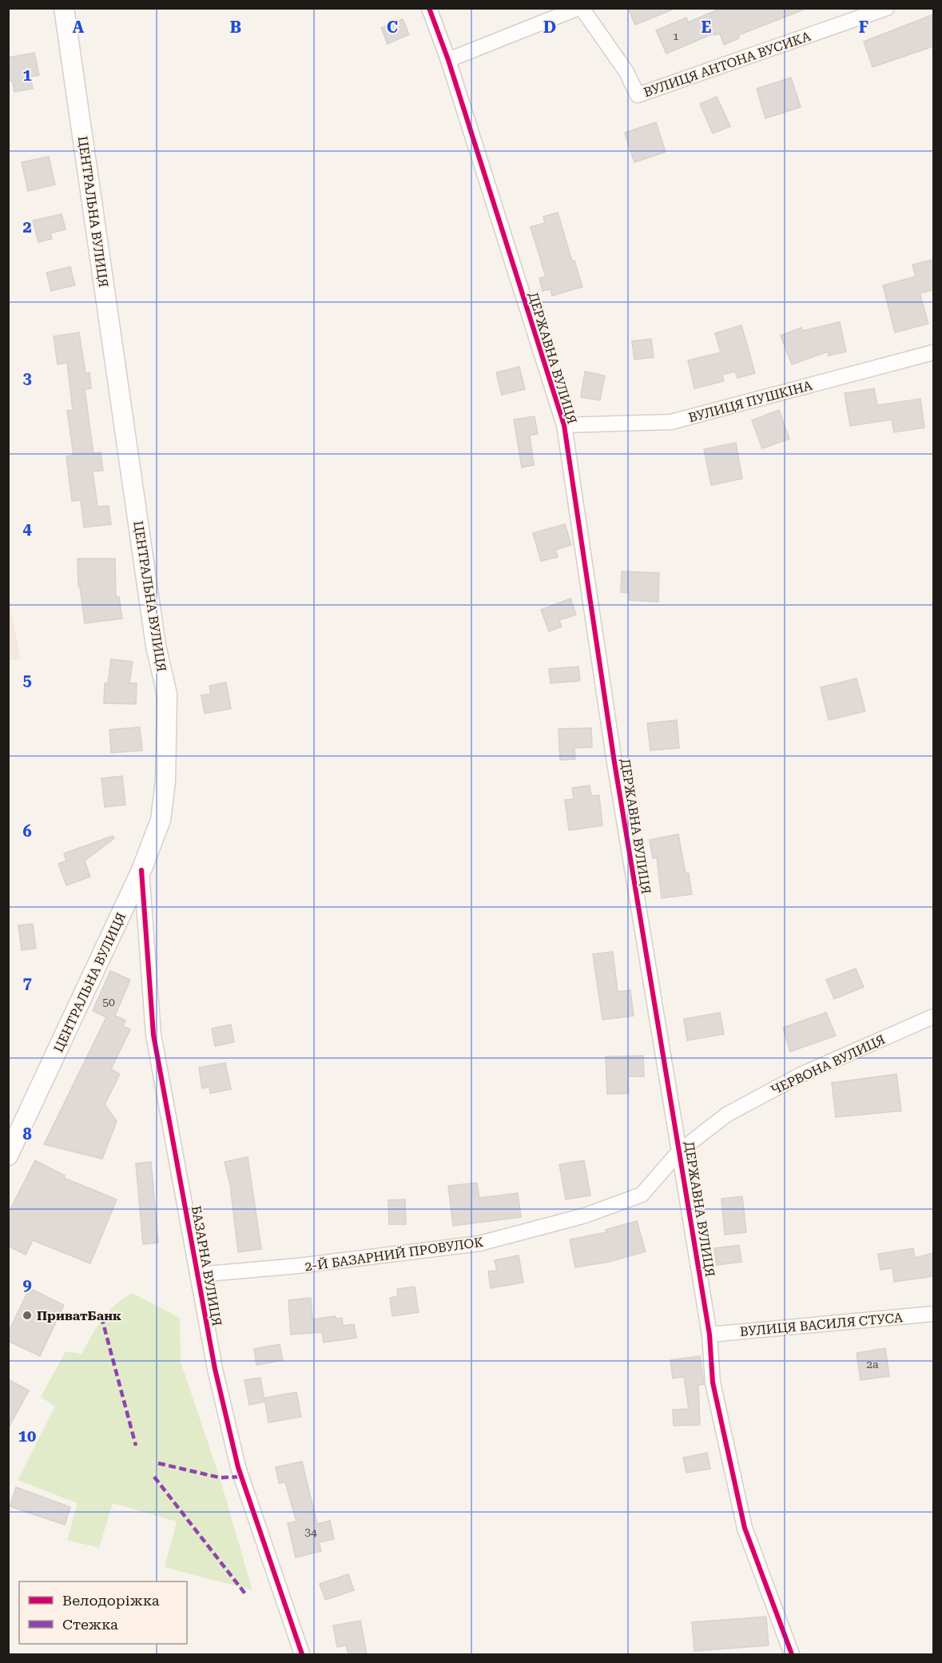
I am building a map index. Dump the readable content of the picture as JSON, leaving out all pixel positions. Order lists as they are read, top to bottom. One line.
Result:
{"streets":{"main road":["ЦЕНТРАЛЬНА ВУЛИЦЯ"],"street":["ВУЛИЦЯ АНТОНА ВУСИКА","ДЕРЖАВНА ВУЛИЦЯ","ВУЛИЦЯ ПУШКІНА","ЧЕРВОНА ВУЛИЦЯ","2-Й БАЗАРНИЙ ПРОВУЛОК","БАЗАРНА ВУЛИЦЯ","ВУЛИЦЯ ВАСИЛЯ СТУСА"]},"crossings":[["ВУЛИЦЯ АНТОНА ВУСИКА","ДЕРЖАВНА ВУЛИЦЯ"],["ЦЕНТРАЛЬНА ВУЛИЦЯ","БАЗАРНА ВУЛИЦЯ"],["ДЕРЖАВНА ВУЛИЦЯ","ВУЛИЦЯ ПУШКІНА"],["ДЕРЖАВНА ВУЛИЦЯ","ЧЕРВОНА ВУЛИЦЯ"],["ДЕРЖАВНА ВУЛИЦЯ","2-Й БАЗАРНИЙ ПРОВУЛОК"],["ДЕРЖАВНА ВУЛИЦЯ","ВУЛИЦЯ ВАСИЛЯ СТУСА"],["ЧЕРВОНА ВУЛИЦЯ","2-Й БАЗАРНИЙ ПРОВУЛОК"],["2-Й БАЗАРНИЙ ПРОВУЛОК","БАЗАРНА ВУЛИЦЯ"]],"places":["ПриватБанк"],"house_numbers":["1","50","2а","34"],"legend":["Велодоріжка","Стежка"],"grid":{"columns":["A","B","C","D","E","F"],"rows":["1","2","3","4","5","6","7","8","9","10"]}}
